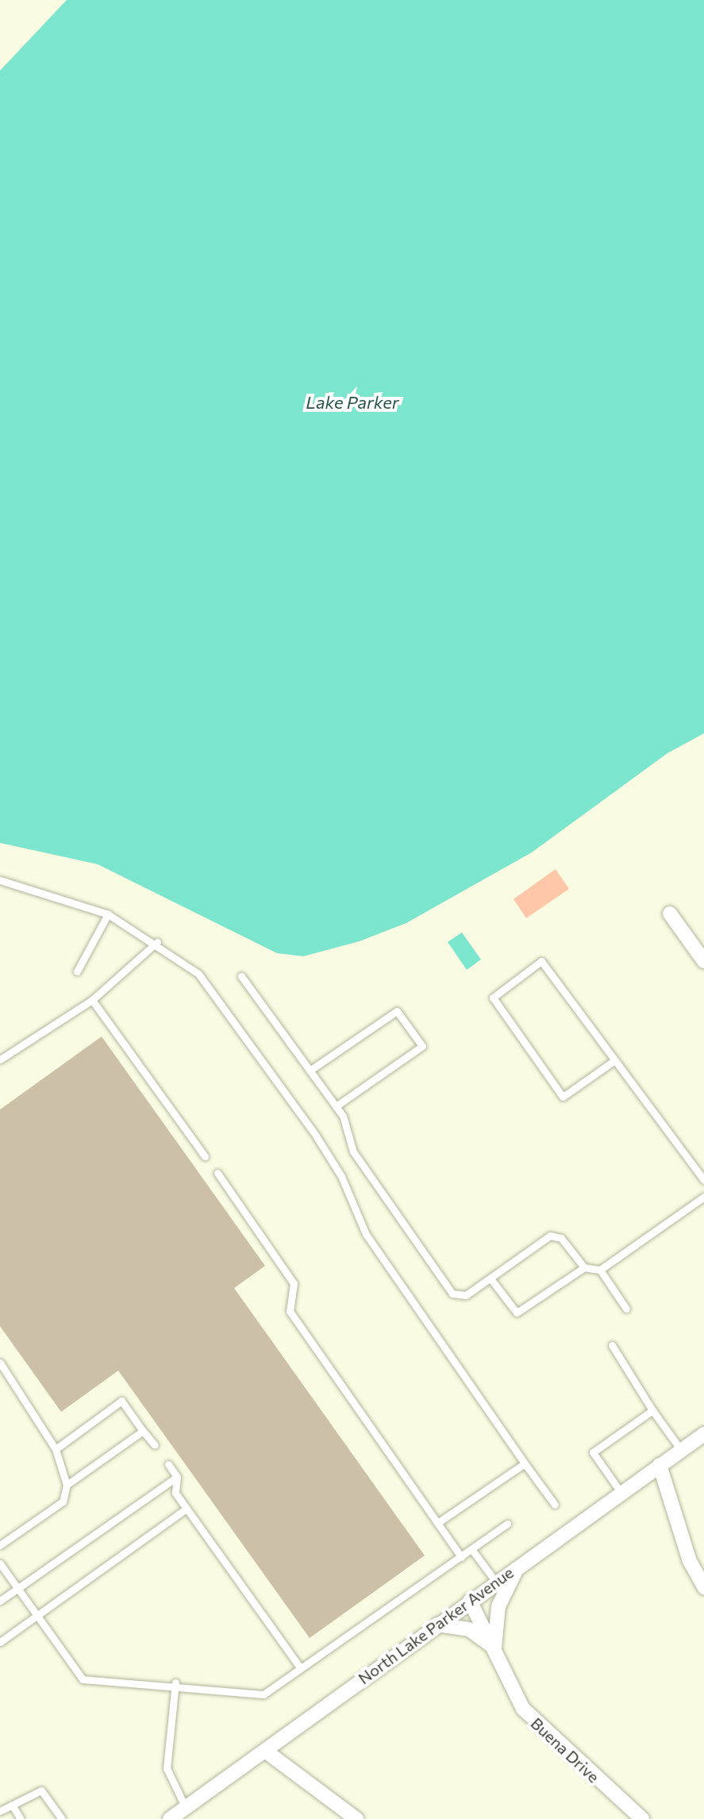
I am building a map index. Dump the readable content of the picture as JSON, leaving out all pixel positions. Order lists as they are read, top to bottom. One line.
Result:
{"streets":{"street":["North Lake Parker Avenue","Buena Drive"]},"crossings":[["North Lake Parker Avenue","Buena Drive"]],"water":["Lake Parker"]}
